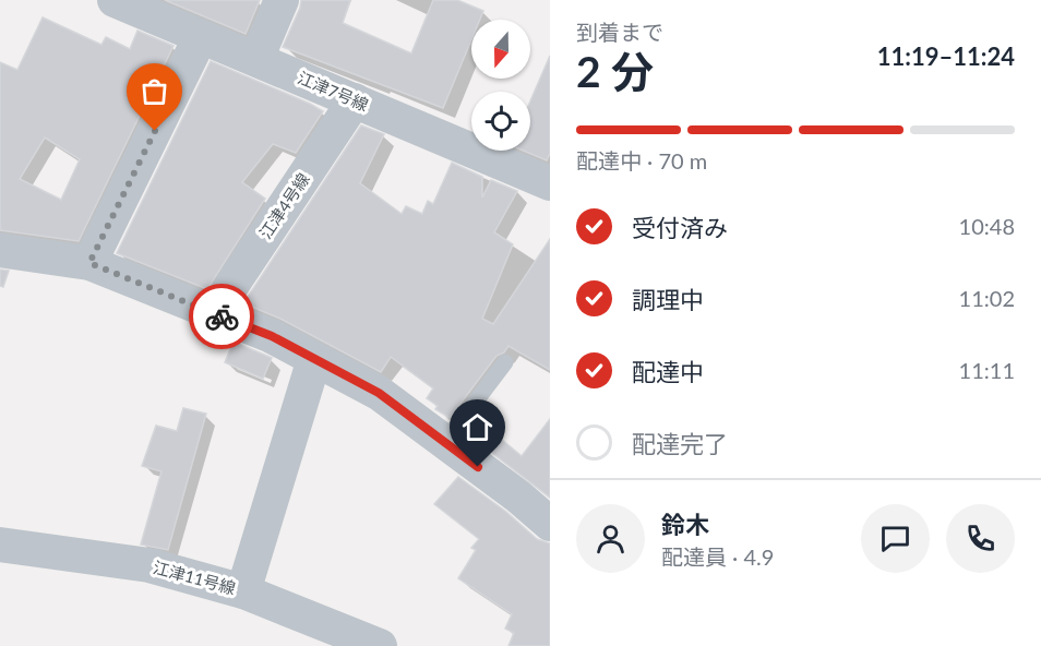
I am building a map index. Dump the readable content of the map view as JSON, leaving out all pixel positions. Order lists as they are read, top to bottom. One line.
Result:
{"streets":{"street":["江津7号線","江津4号線","江津11号線"]},"crossings":[["江津7号線","江津4号線"]],"north":"bottom","page":{"heading":["2 分","到着まで","11:19–11:24"],"panel":["鈴木","配達員 · 4.9"],"bar":"配達中 · 70 m","list":[["受付済み","10:48"],["調理中","11:02"],["配達中","11:11"],"配達完了"]}}
